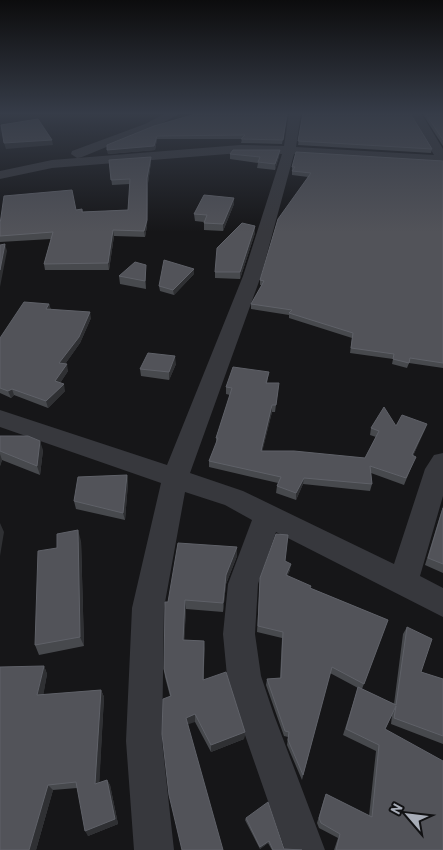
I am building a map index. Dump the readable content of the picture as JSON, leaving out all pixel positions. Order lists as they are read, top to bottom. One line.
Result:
{"north":"top left"}
